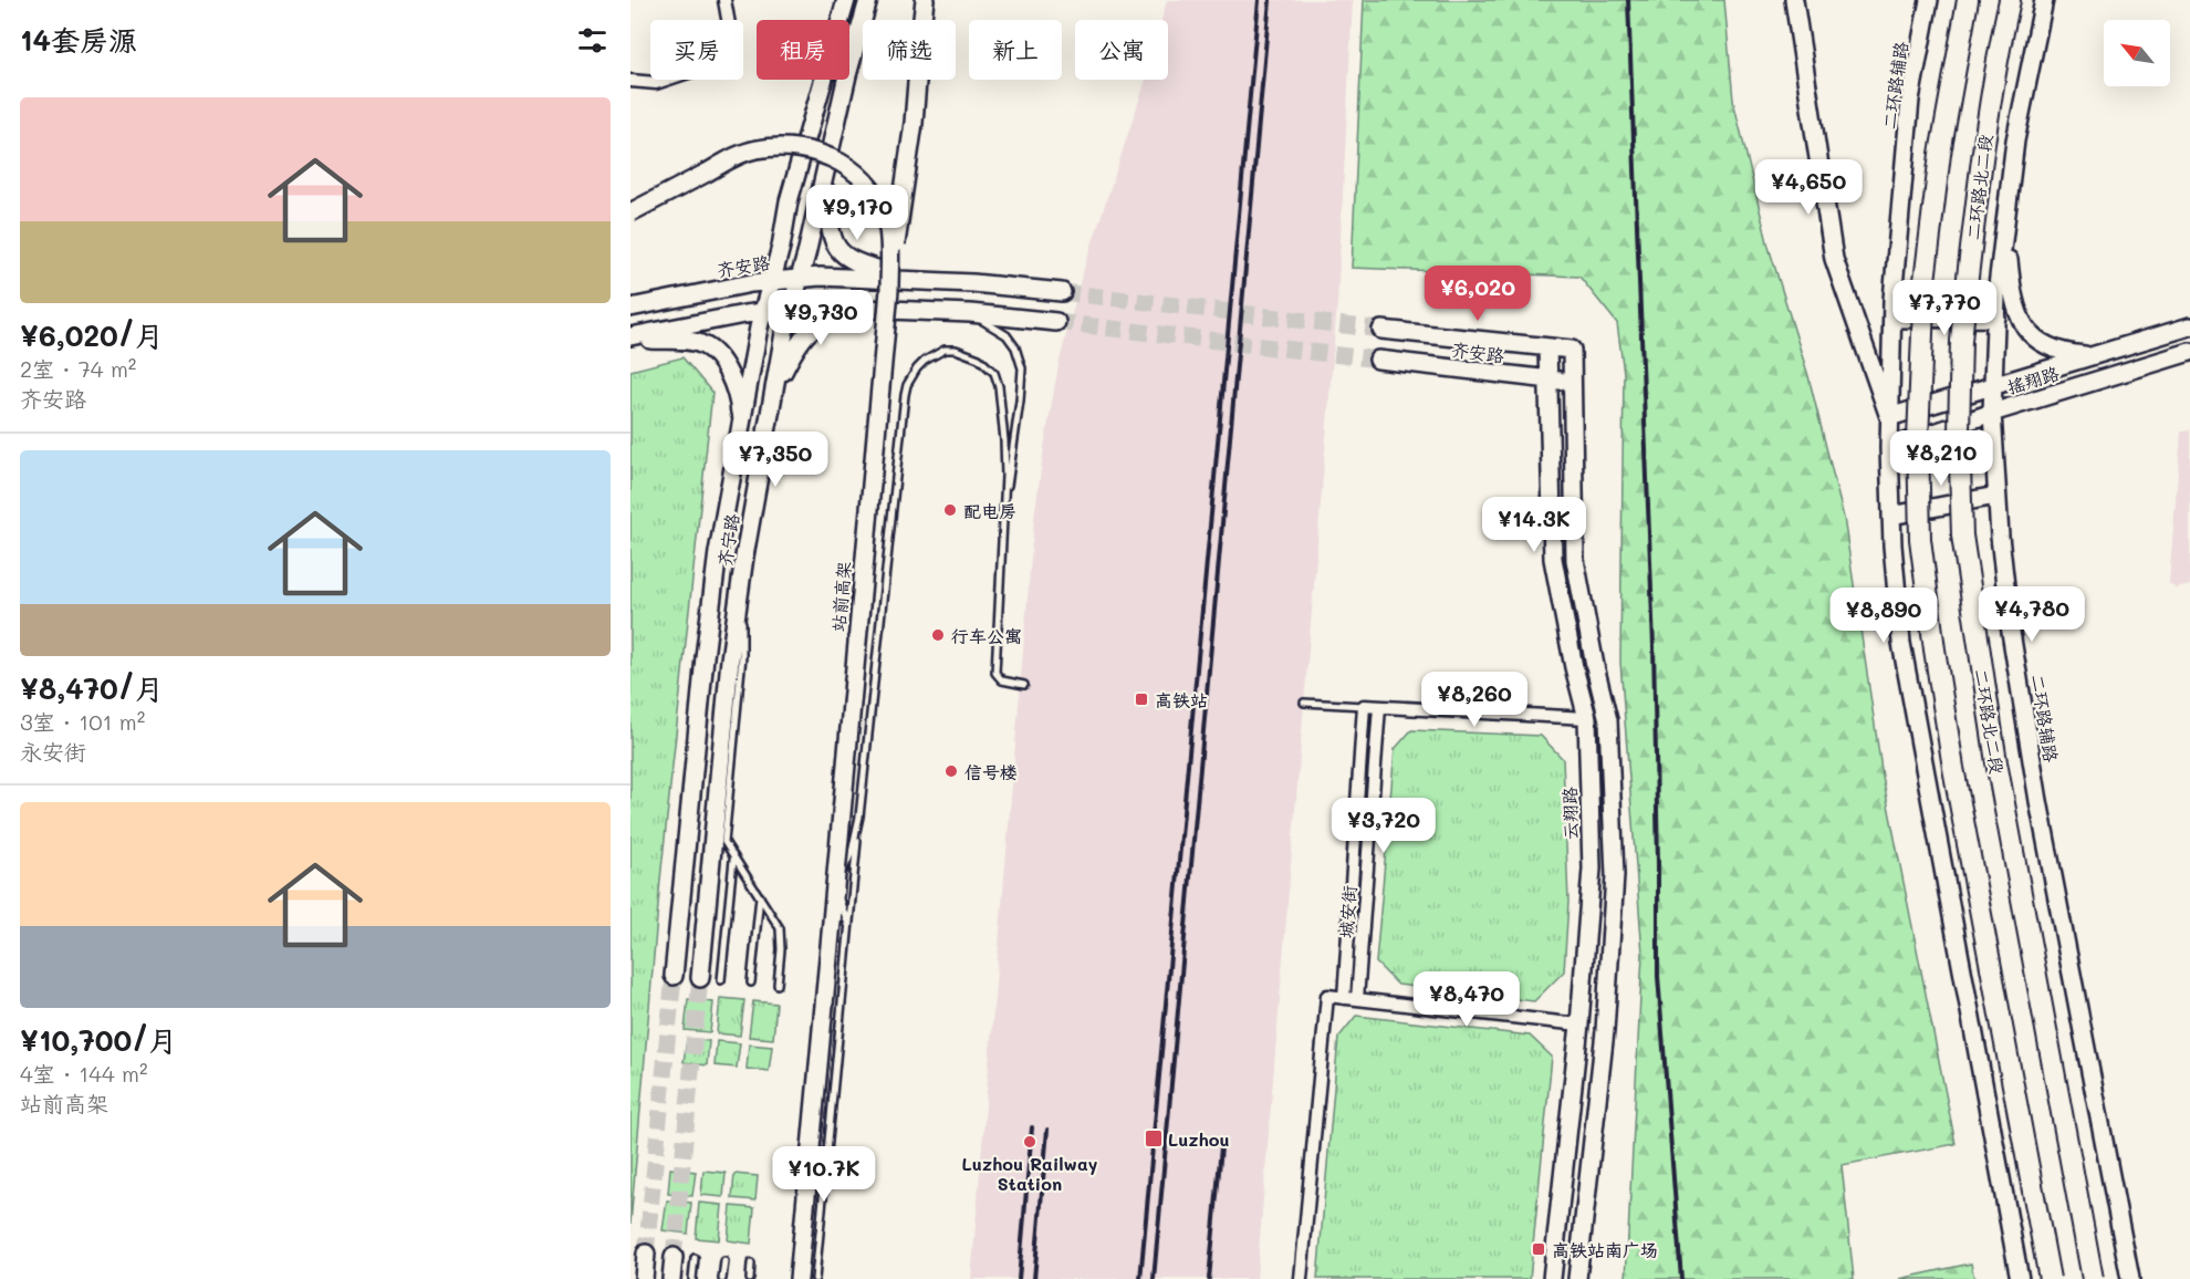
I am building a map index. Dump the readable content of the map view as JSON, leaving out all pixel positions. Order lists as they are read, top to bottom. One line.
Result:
{"streets":{"highway":["二环路北二段"],"street":["二环路辅路","齐安路","摇翔路","齐宁路","站前高架","云翔路","城安街"]},"crossings":[["二环路辅路","摇翔路"],["齐安路","齐宁路"],["齐安路","云翔路"]],"places":{"other":["配电房","行车公寓","信号楼","Luzhou Railway Station"],"transit":["高铁站","Luzhou","高铁站南广场"]},"north":"top left","page":{"heading":"14套房源","chip":["买房","租房","筛选","新上","公寓"],"list":[{"name":"¥6,020/月","note":"2室 · 74 m² · 齐安路"},{"name":"¥8,470/月","note":"3室 · 101 m² · 永安街"},{"name":"¥10,700/月","note":"4室 · 144 m² · 站前高架"}],"price":["¥4,650","¥9,170","¥6,020","¥7,770","¥9,730","¥8,210","¥7,350","¥14.3K","¥4,780","¥8,890","¥8,260","¥3,720","¥8,470","¥10.7K"]}}
